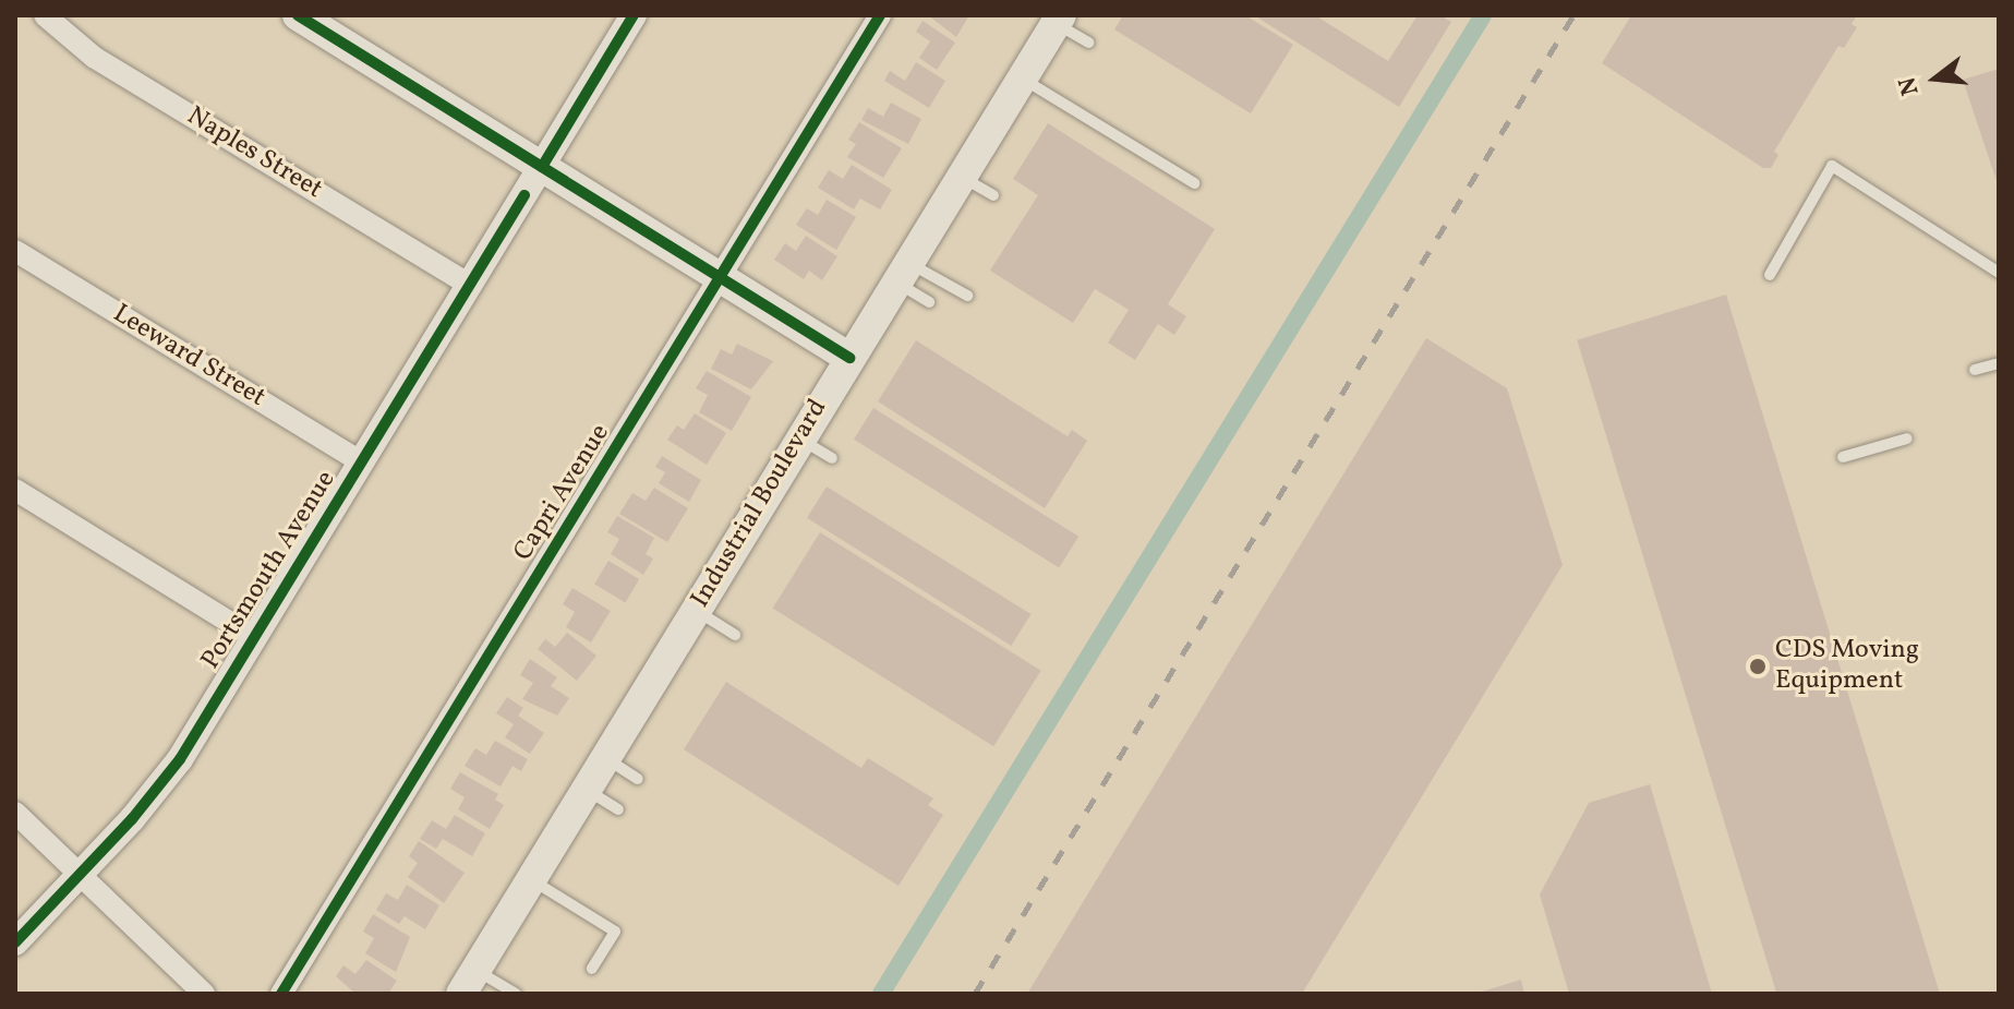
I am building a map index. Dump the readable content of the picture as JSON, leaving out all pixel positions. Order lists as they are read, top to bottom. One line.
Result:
{"streets":{"main road":["Industrial Boulevard"],"street":["Naples Street","Leeward Street","Capri Avenue","Portsmouth Avenue"]},"crossings":[["Naples Street","Portsmouth Avenue"],["Leeward Street","Portsmouth Avenue"]],"places":["CDS Moving Equipment"],"north":"left"}
